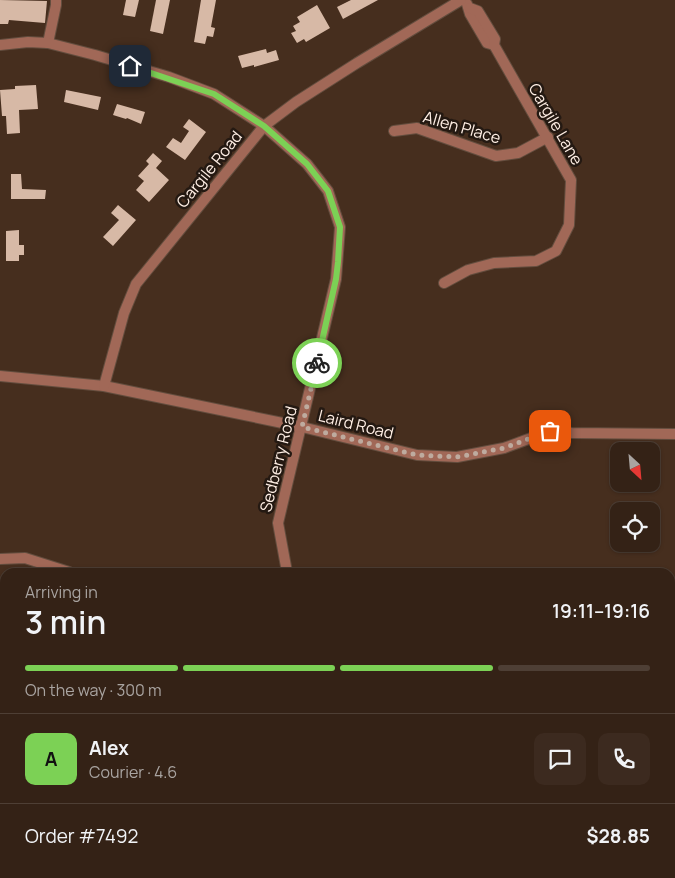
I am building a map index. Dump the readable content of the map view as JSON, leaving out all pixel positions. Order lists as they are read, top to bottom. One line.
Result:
{"streets":{"street":["Cargile Lane","Allen Place","Cargile Road","Laird Road","Sedberry Road"]},"crossings":[["Cargile Lane","Allen Place"],["Cargile Lane","Cargile Road"],["Cargile Road","Laird Road"],["Cargile Road","Sedberry Road"],["Laird Road","Sedberry Road"]],"north":"bottom right","page":{"heading":["3 min","Arriving in","19:11–19:16"],"panel":["Alex","Courier · 4.6","Order #7492","$28.85"],"bar":"On the way · 300 m","round":"A"}}
